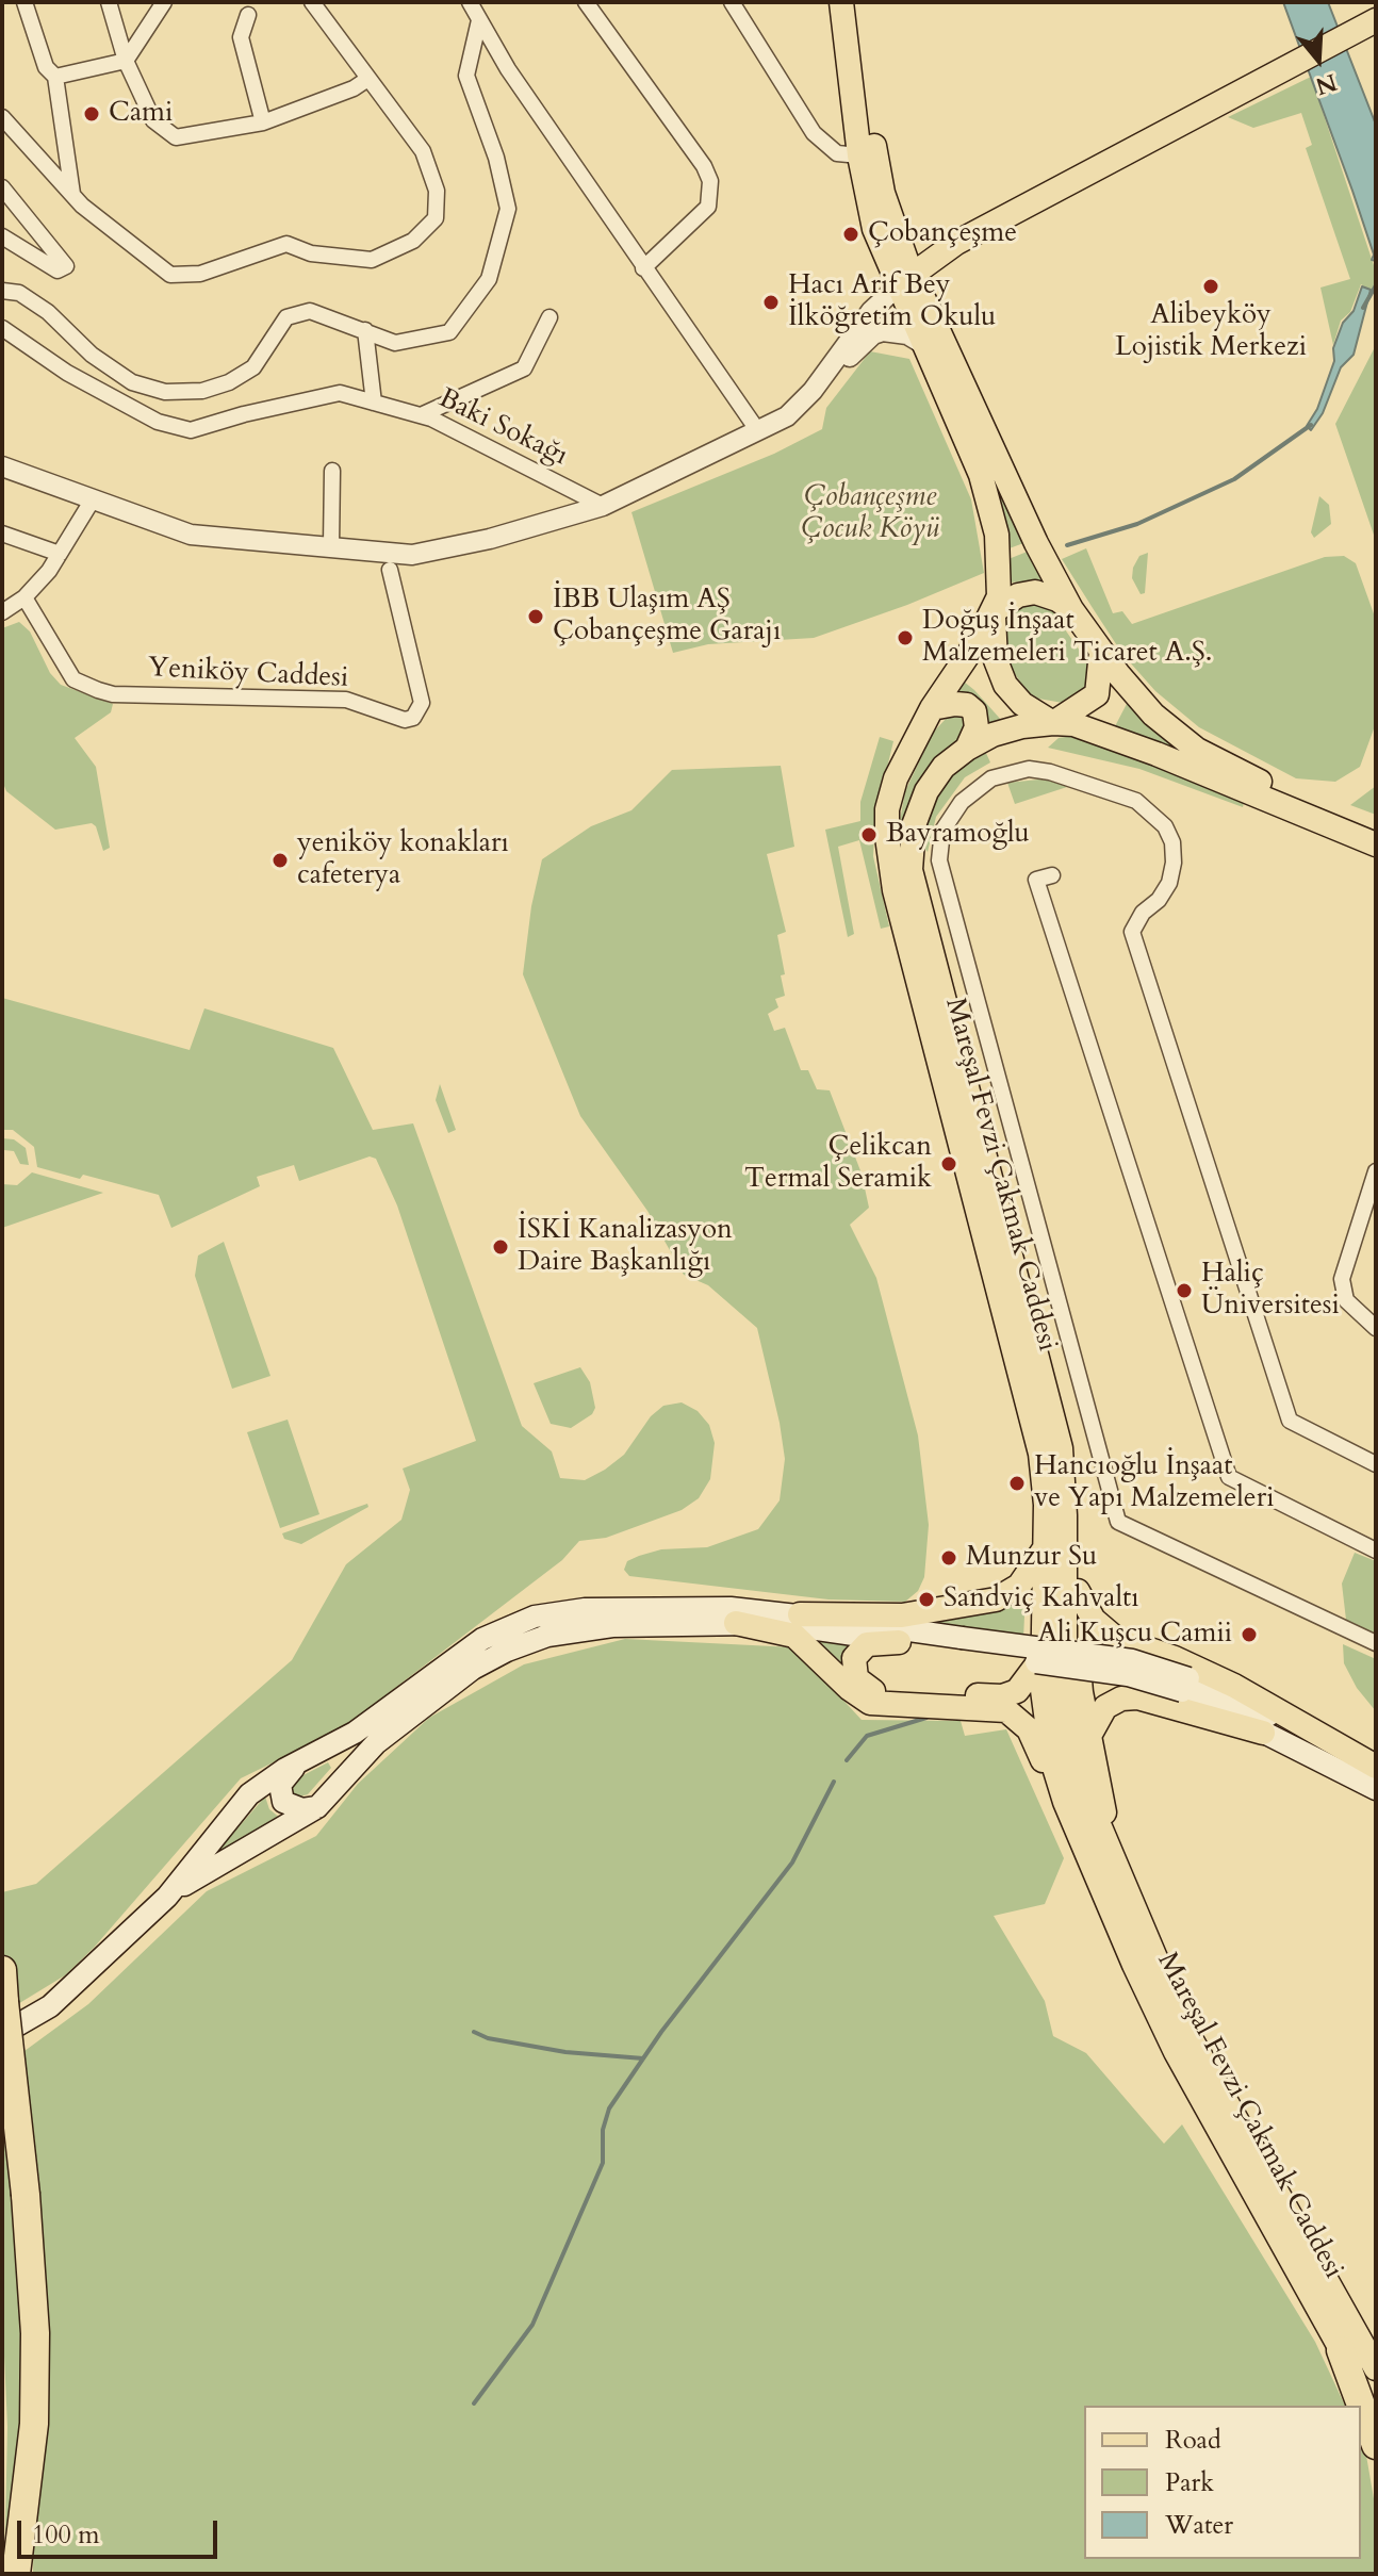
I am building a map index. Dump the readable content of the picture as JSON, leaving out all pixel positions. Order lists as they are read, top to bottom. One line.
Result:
{"streets":{"main road":["Mareşal Fevzi Çakmak Caddesi"],"street":["Baki Sokağı","Yeniköy Caddesi"]},"parks":["Çobançeşme Çocuk Köyü"],"places":["Cami","Çobançeşme","Alibeyköy Lojistik Merkezi","Hacı Arif Bey İlköğretim Okulu","İBB Ulaşım AŞ Çobançeşme Garajı","Doğuş İnşaat Malzemeleri Ticaret A.Ş.","Bayramoğlu","yeniköy konakları cafeterya","Çelikcan Termal Seramik","İSKİ Kanalizasyon Daire Başkanlığı","Haliç Üniversitesi","Hancıoğlu İnşaat ve Yapı Malzemeleri","Munzur Su","Sandviç Kahvaltı","Ali Kuşcu Camii"],"legend":["Road","Park","Water"],"scale_bar":"100 m","north":"bottom"}
